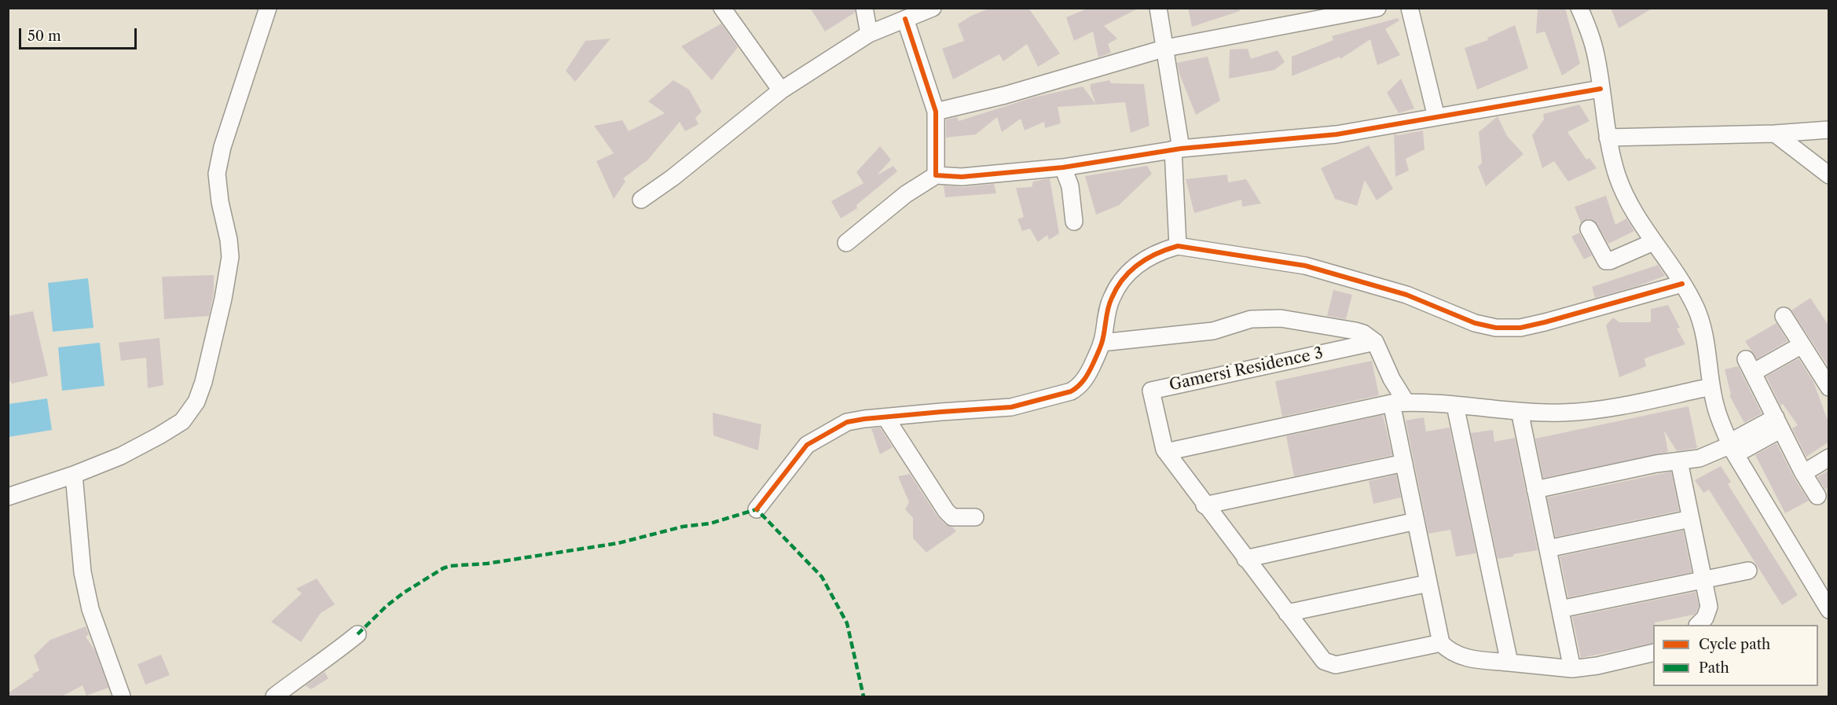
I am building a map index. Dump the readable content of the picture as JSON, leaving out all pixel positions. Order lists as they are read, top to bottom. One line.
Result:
{"streets":{"street":["Gamersi Residence 3"]},"legend":["Cycle path","Path"],"scale_bar":"50 m"}
